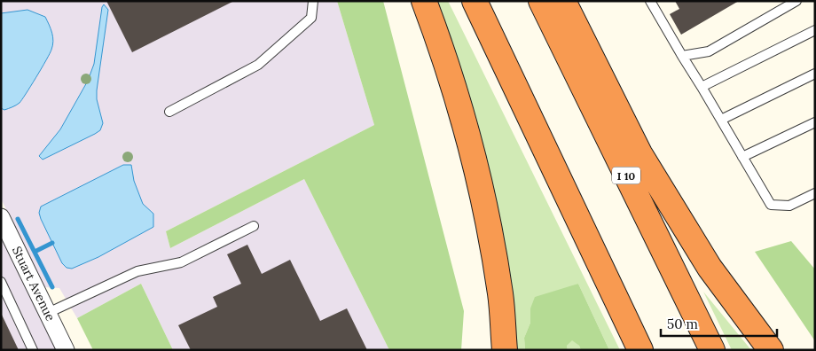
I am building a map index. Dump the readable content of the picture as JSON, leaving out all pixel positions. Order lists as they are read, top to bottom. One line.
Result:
{"streets":{"highway":["I 10"],"street":["Stuart Avenue"]},"scale_bar":"50 m"}
